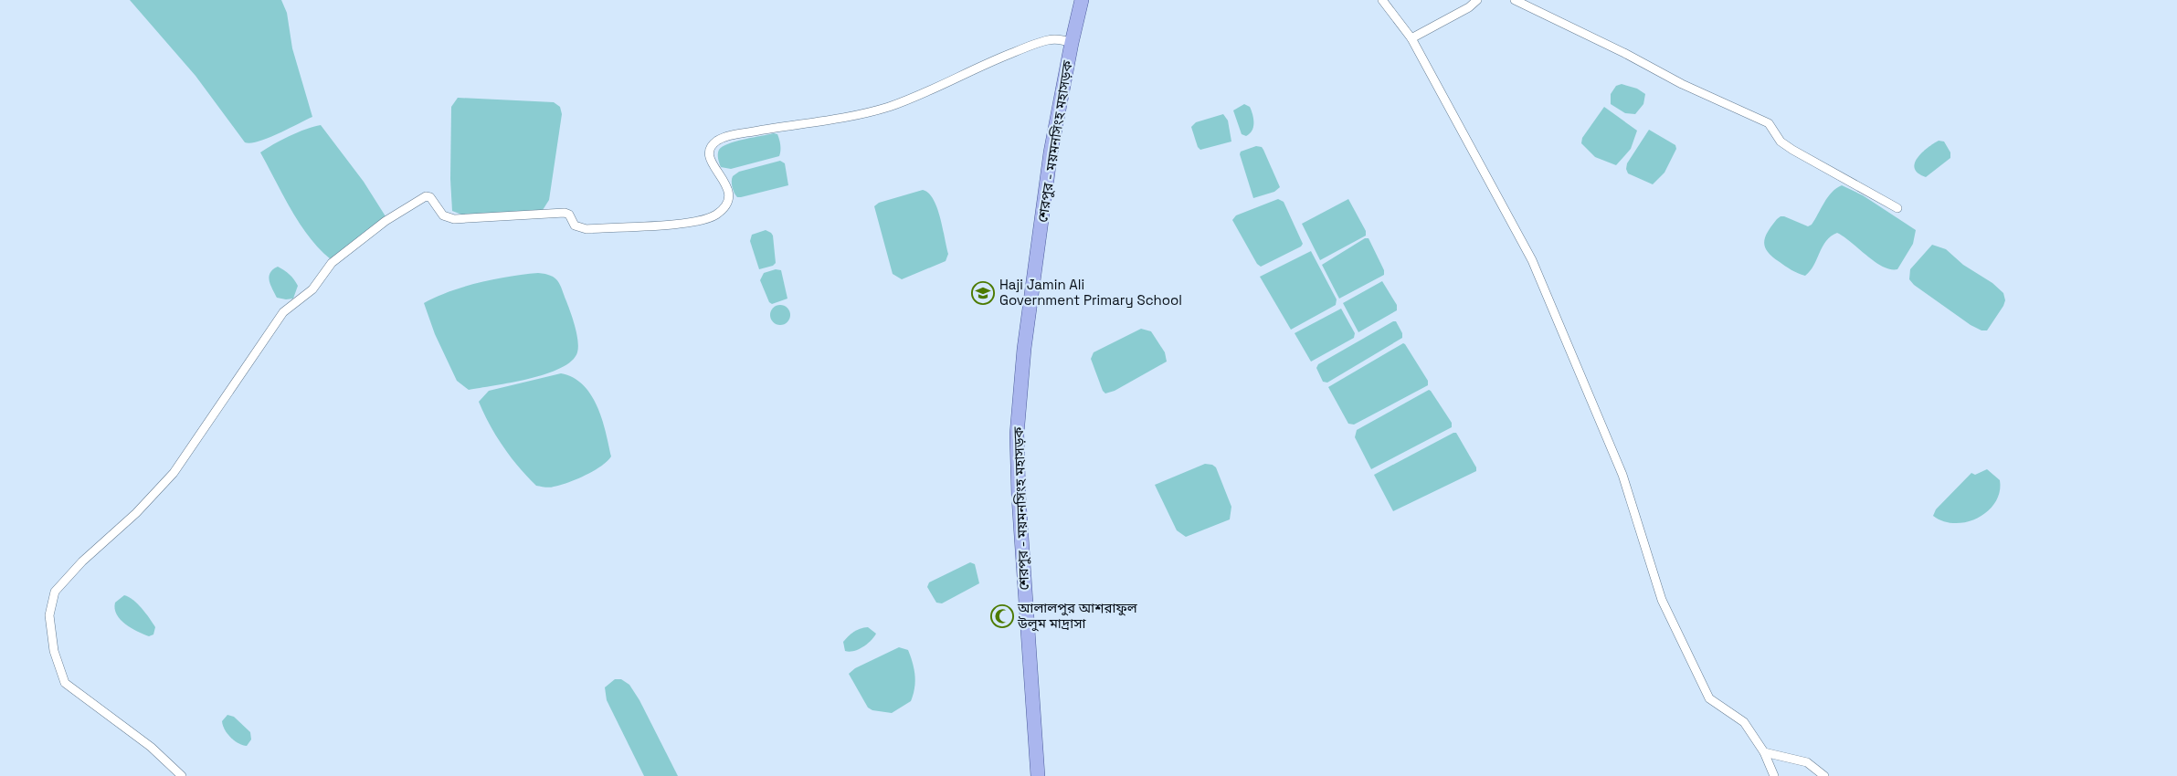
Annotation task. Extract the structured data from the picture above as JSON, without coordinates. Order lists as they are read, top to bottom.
{
  "streets": {
    "main road": ["শেরপুর - ময়মনসিংহ মহাসড়ক"]
  },
  "places": {
    "school or university": ["Haji Jamin Ali Government Primary School"],
    "mosque": ["আলালপুর আশরাফুল উলুম মাদ্রাসা"]
  }
}
